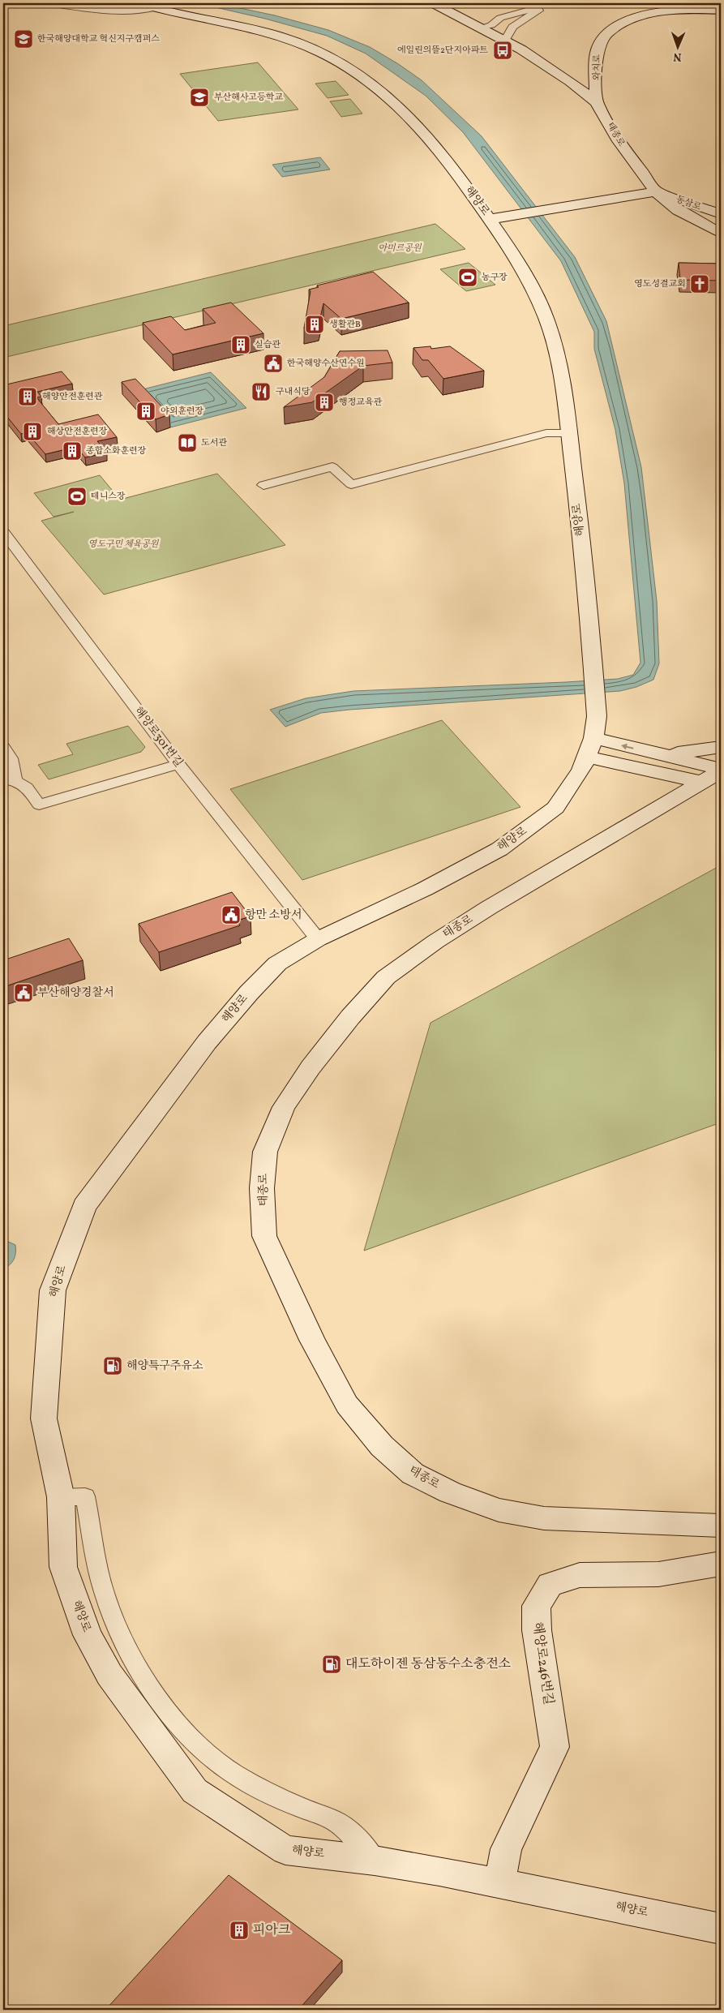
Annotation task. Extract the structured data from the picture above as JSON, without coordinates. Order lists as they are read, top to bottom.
{
  "streets": {
    "main road": [
      "와치로",
      "태종로",
      "해양로",
      "동삼로",
      "해양로246번길"
    ],
    "street": ["해양로301번길"]
  },
  "crossings": [
    ["와치로", "태종로"],
    ["태종로", "동삼로"],
    ["해양로", "해양로301번길"],
    ["해양로", "해양로246번길"]
  ],
  "parks": ["아미르공원", "영도구민 체육공원"],
  "places": {
    "school or university": ["한국해양대학교 혁신지구캠퍼스", "부산해사고등학교"],
    "bus stop": ["에일린의뜰2단지아파트"],
    "sports": ["농구장", "테니스장"],
    "church": ["영도성결교회"],
    "building": [
      "생활관B",
      "실습관",
      "해양안전훈련관",
      "행정교육관",
      "야외훈련장",
      "해상안전훈련장",
      "종합소화훈련장",
      "피아크"
    ],
    "public building": ["한국해양수산연수원", "항만 소방서", "부산해양경찰서"],
    "restaurant": ["구내식당"],
    "library": ["도서관"],
    "fuel station": ["해양특구주유소", "대도하이젠 동삼동수소충전소"]
  },
  "north": "bottom"
}
